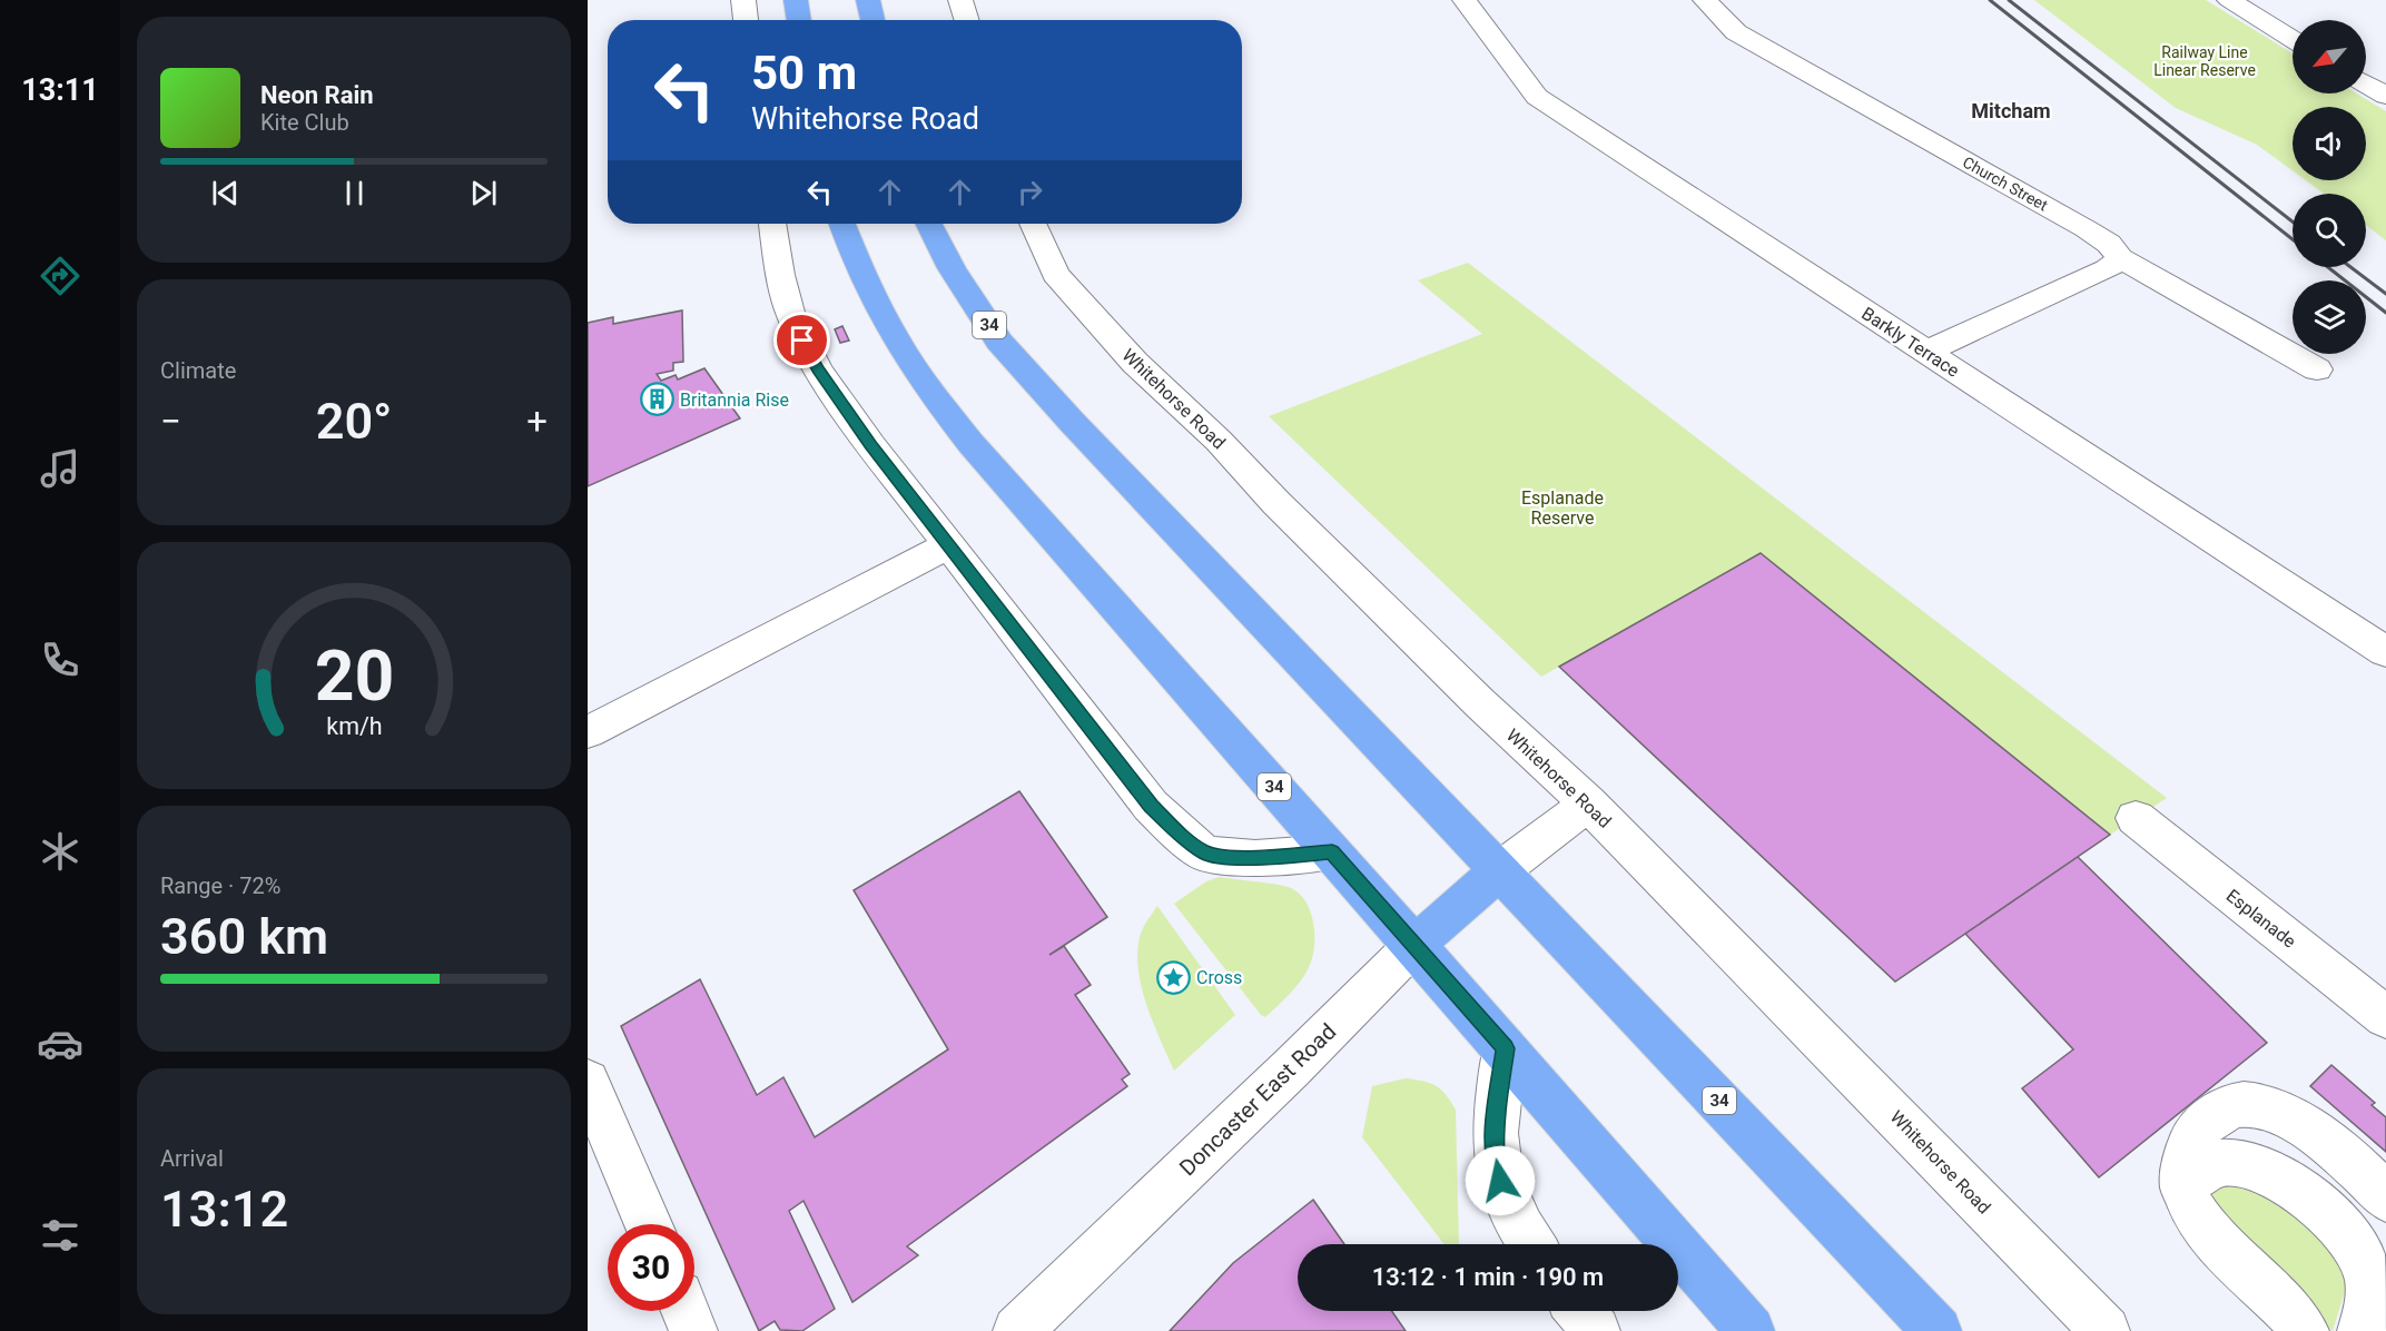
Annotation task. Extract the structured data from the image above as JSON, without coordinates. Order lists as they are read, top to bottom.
{
  "streets": {
    "highway": ["34", "Doncaster East Road"],
    "street": [
      "Church Street",
      "Barkly Terrace",
      "Whitehorse Road",
      "Esplanade"
    ]
  },
  "crossings": [
    ["34", "Doncaster East Road"]
  ],
  "districts": ["Mitcham"],
  "parks": ["Railway Line Linear Reserve", "Esplanade Reserve"],
  "places": {
    "building": ["Britannia Rise"],
    "place": ["Cross"]
  },
  "north": "bottom left",
  "page": {
    "tabs": "13:11",
    "turn": ["50 m", "Whitehorse Road"],
    "song": ["Neon Rain", "Kite Club"],
    "tile": [
      "Climate",
      ["Range · 72%", "360 km"],
      ["Arrival", "13:12"]
    ],
    "heat": ["−", "20°", "+"],
    "limit": "30",
    "trip": "13:12 · 1 min · 190 m",
    "gauge": ["20", "km/h"]
  }
}
